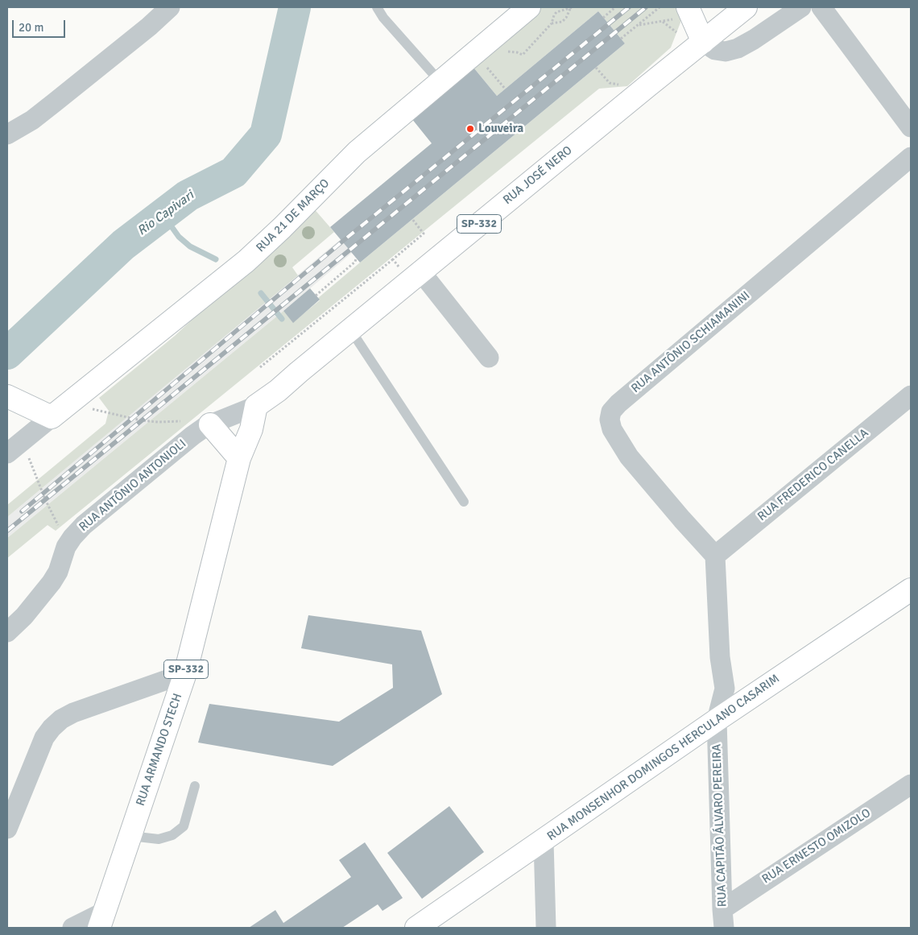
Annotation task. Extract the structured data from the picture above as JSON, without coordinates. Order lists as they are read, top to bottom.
{
  "streets": {
    "main road": [
      "RUA JOSÉ NERO",
      "RUA 21 DE MARÇO",
      "SP-332",
      "RUA ARMANDO STECH",
      "RUA MONSENHOR DOMINGOS HERCULANO CASARIM"
    ],
    "street": [
      "RUA ANTÔNIO SCHIAMANINI",
      "RUA FREDERICO CANELLA",
      "RUA ANTÔNIO ANTONIOLI",
      "RUA CAPITÃO ÁLVARO PEREIRA",
      "RUA ERNESTO OMIZOLO"
    ]
  },
  "crossings": [
    ["RUA JOSÉ NERO", "RUA ANTÔNIO ANTONIOLI"],
    ["RUA JOSÉ NERO", "RUA ARMANDO STECH"],
    ["RUA ANTÔNIO SCHIAMANINI", "RUA FREDERICO CANELLA"],
    ["RUA ANTÔNIO SCHIAMANINI", "RUA CAPITÃO ÁLVARO PEREIRA"],
    ["RUA FREDERICO CANELLA", "RUA CAPITÃO ÁLVARO PEREIRA"],
    ["RUA ANTÔNIO ANTONIOLI", "RUA ARMANDO STECH"],
    ["RUA MONSENHOR DOMINGOS HERCULANO CASARIM", "RUA CAPITÃO ÁLVARO PEREIRA"],
    ["RUA CAPITÃO ÁLVARO PEREIRA", "RUA ERNESTO OMIZOLO"]
  ],
  "water": ["Rio Capivari"],
  "places": ["Louveira"],
  "scale_bar": "20 m"
}
